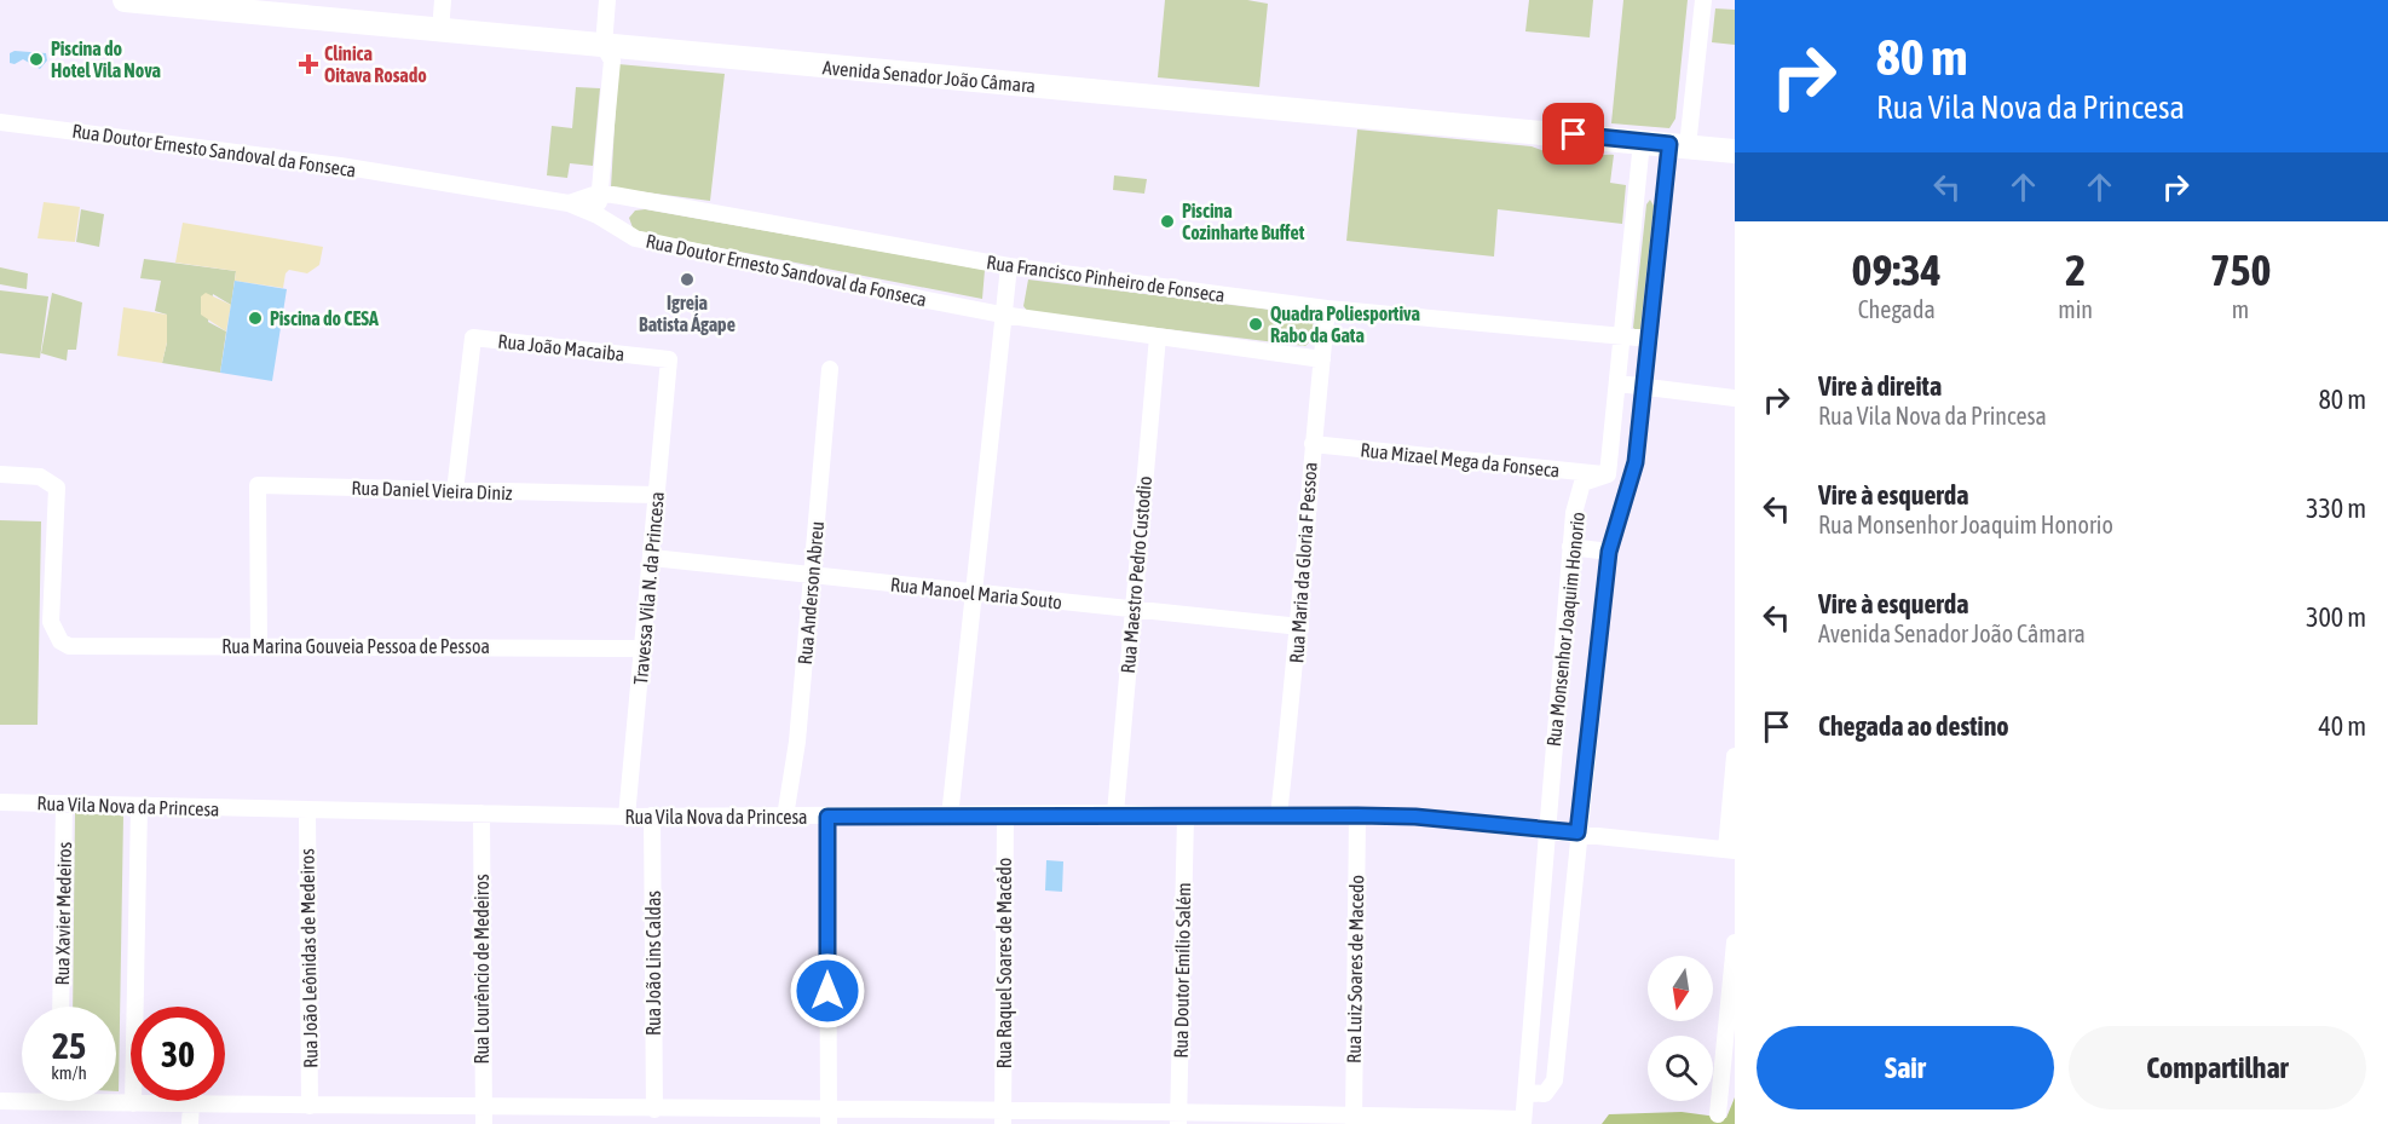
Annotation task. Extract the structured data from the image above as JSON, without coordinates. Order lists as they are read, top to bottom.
{
  "streets": {
    "main road": ["Avenida Senador João Câmara"],
    "street": [
      "Rua Doutor Ernesto Sandoval da Fonseca",
      "Rua Francisco Pinheiro de Fonseca",
      "Rua João Macaiba",
      "Rua Mizael Mega da Fonseca",
      "Rua Daniel Vieira Diniz",
      "Rua Maria da Gloria F Pessoa",
      "Rua Maestro Pedro Custodio",
      "Travessa Vila N. da Princesa",
      "Rua Anderson Abreu",
      "Rua Manoel Maria Souto",
      "Rua Monsenhor Joaquim Honorio",
      "Rua Marina Gouveia Pessoa de Pessoa",
      "Rua Vila Nova da Princesa",
      "Rua Xavier Medeiros",
      "Rua João Leônidas de Medeiros",
      "Rua João Lins Caldas",
      "Rua Raquel Soares de Macêdo",
      "Rua Lourêncio de Medeiros",
      "Rua Luiz Soares de Macedo",
      "Rua Doutor Emílio Salém"
    ]
  },
  "crossings": [
    ["Avenida Senador João Câmara", "Rua Monsenhor Joaquim Honorio"],
    ["Rua Doutor Ernesto Sandoval da Fonseca", "Rua Francisco Pinheiro de Fonseca"],
    ["Rua Doutor Ernesto Sandoval da Fonseca", "Rua Maria da Gloria F Pessoa"],
    ["Rua Doutor Ernesto Sandoval da Fonseca", "Rua Maestro Pedro Custodio"],
    ["Rua Francisco Pinheiro de Fonseca", "Rua Maria da Gloria F Pessoa"],
    ["Rua Francisco Pinheiro de Fonseca", "Rua Monsenhor Joaquim Honorio"],
    ["Rua João Macaiba", "Rua Daniel Vieira Diniz"],
    ["Rua João Macaiba", "Travessa Vila N. da Princesa"],
    ["Rua Mizael Mega da Fonseca", "Rua Maria da Gloria F Pessoa"],
    ["Rua Mizael Mega da Fonseca", "Rua Monsenhor Joaquim Honorio"],
    ["Rua Daniel Vieira Diniz", "Travessa Vila N. da Princesa"],
    ["Rua Daniel Vieira Diniz", "Rua Marina Gouveia Pessoa de Pessoa"],
    ["Rua Maria da Gloria F Pessoa", "Rua Manoel Maria Souto"],
    ["Rua Maria da Gloria F Pessoa", "Rua Vila Nova da Princesa"],
    ["Rua Maestro Pedro Custodio", "Rua Manoel Maria Souto"],
    ["Rua Maestro Pedro Custodio", "Rua Vila Nova da Princesa"],
    ["Travessa Vila N. da Princesa", "Rua Manoel Maria Souto"],
    ["Travessa Vila N. da Princesa", "Rua Marina Gouveia Pessoa de Pessoa"],
    ["Travessa Vila N. da Princesa", "Rua Vila Nova da Princesa"],
    ["Rua Anderson Abreu", "Rua Manoel Maria Souto"],
    ["Rua Anderson Abreu", "Rua Vila Nova da Princesa"],
    ["Rua Monsenhor Joaquim Honorio", "Rua Vila Nova da Princesa"],
    ["Rua Vila Nova da Princesa", "Rua Xavier Medeiros"],
    ["Rua Vila Nova da Princesa", "Rua João Leônidas de Medeiros"],
    ["Rua Vila Nova da Princesa", "Rua João Lins Caldas"],
    ["Rua Vila Nova da Princesa", "Rua Raquel Soares de Macêdo"],
    ["Rua Vila Nova da Princesa", "Rua Lourêncio de Medeiros"],
    ["Rua Vila Nova da Princesa", "Rua Luiz Soares de Macedo"],
    ["Rua Vila Nova da Princesa", "Rua Doutor Emílio Salém"]
  ],
  "places": {
    "other": [
      "Piscina do Hotel Vila Nova",
      "Piscina Cozinharte Buffet",
      "Igreja Batista Ágape",
      "Piscina do CESA",
      "Quadra Poliesportiva Rabo da Gata"
    ],
    "health": ["Clinica Oitava Rosado"]
  },
  "north": "bottom",
  "page": {
    "turn": ["80 m", "Rua Vila Nova da Princesa"],
    "eta": [
      "09:34",
      "Chegada",
      "2",
      "min",
      "750",
      "m"
    ],
    "list": [
      {
        "name": "Vire à direita",
        "note": "Rua Vila Nova da Princesa",
        "value": "80 m"
      },
      {
        "name": "Vire à esquerda",
        "note": "Rua Monsenhor Joaquim Honorio",
        "value": "330 m"
      },
      {
        "name": "Vire à esquerda",
        "note": "Avenida Senador João Câmara",
        "value": "300 m"
      },
      {
        "name": "Chegada ao destino",
        "value": "40 m"
      }
    ],
    "speed": "25 km/h",
    "limit": "30",
    "buttons": ["Sair", "Compartilhar"]
  }
}
